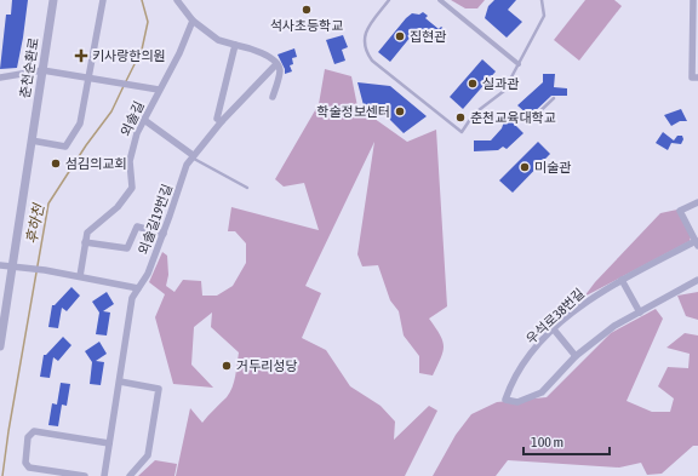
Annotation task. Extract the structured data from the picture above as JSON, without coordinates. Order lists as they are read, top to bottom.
{
  "streets": {
    "street": [
      "춘천순환로",
      "외솔길",
      "외솔길19번길",
      "우석로38번길"
    ]
  },
  "water": ["후하천"],
  "places": {
    "other": [
      "석사초등학교",
      "집현관",
      "실과관",
      "학술정보센터",
      "춘천교육대학교",
      "섬김의교회",
      "미술관",
      "거두리성당"
    ],
    "health": ["키사랑한의원"]
  },
  "scale_bar": "100 m"
}
